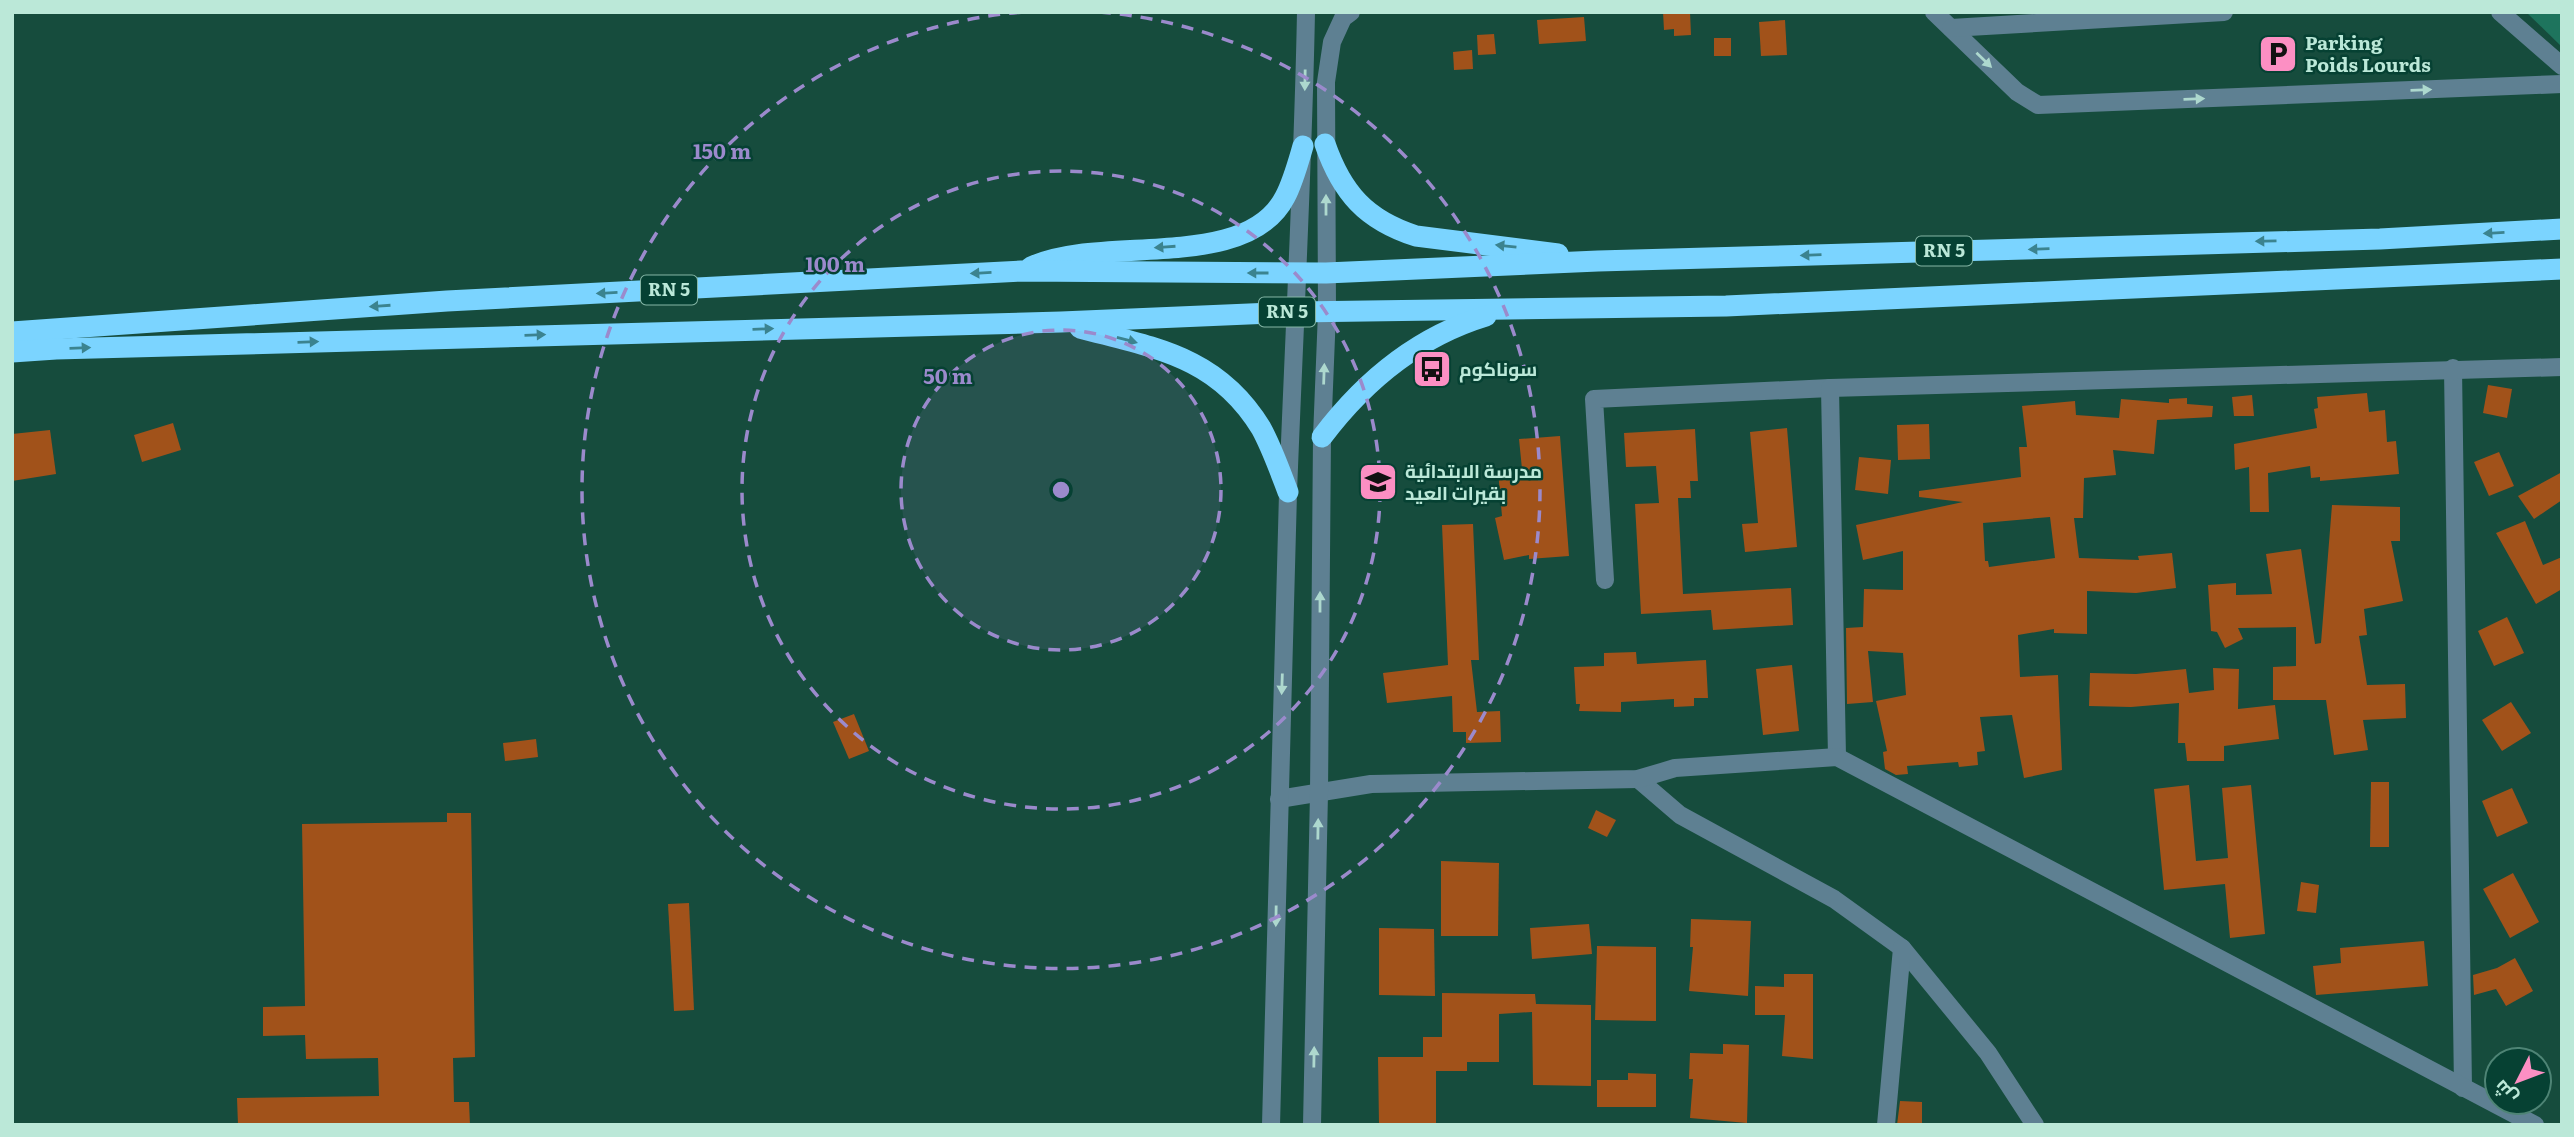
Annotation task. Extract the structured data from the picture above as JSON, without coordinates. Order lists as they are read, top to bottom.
{
  "streets": {
    "highway": ["RN 5"]
  },
  "places": {
    "parking": ["Parking Poids Lourds"],
    "bus stop": ["سوناكوم"],
    "school or university": ["مدرسة الابتدائية بقيرات العيد"]
  },
  "north": "bottom left",
  "rings": ["150 m", "100 m", "50 m"]
}
